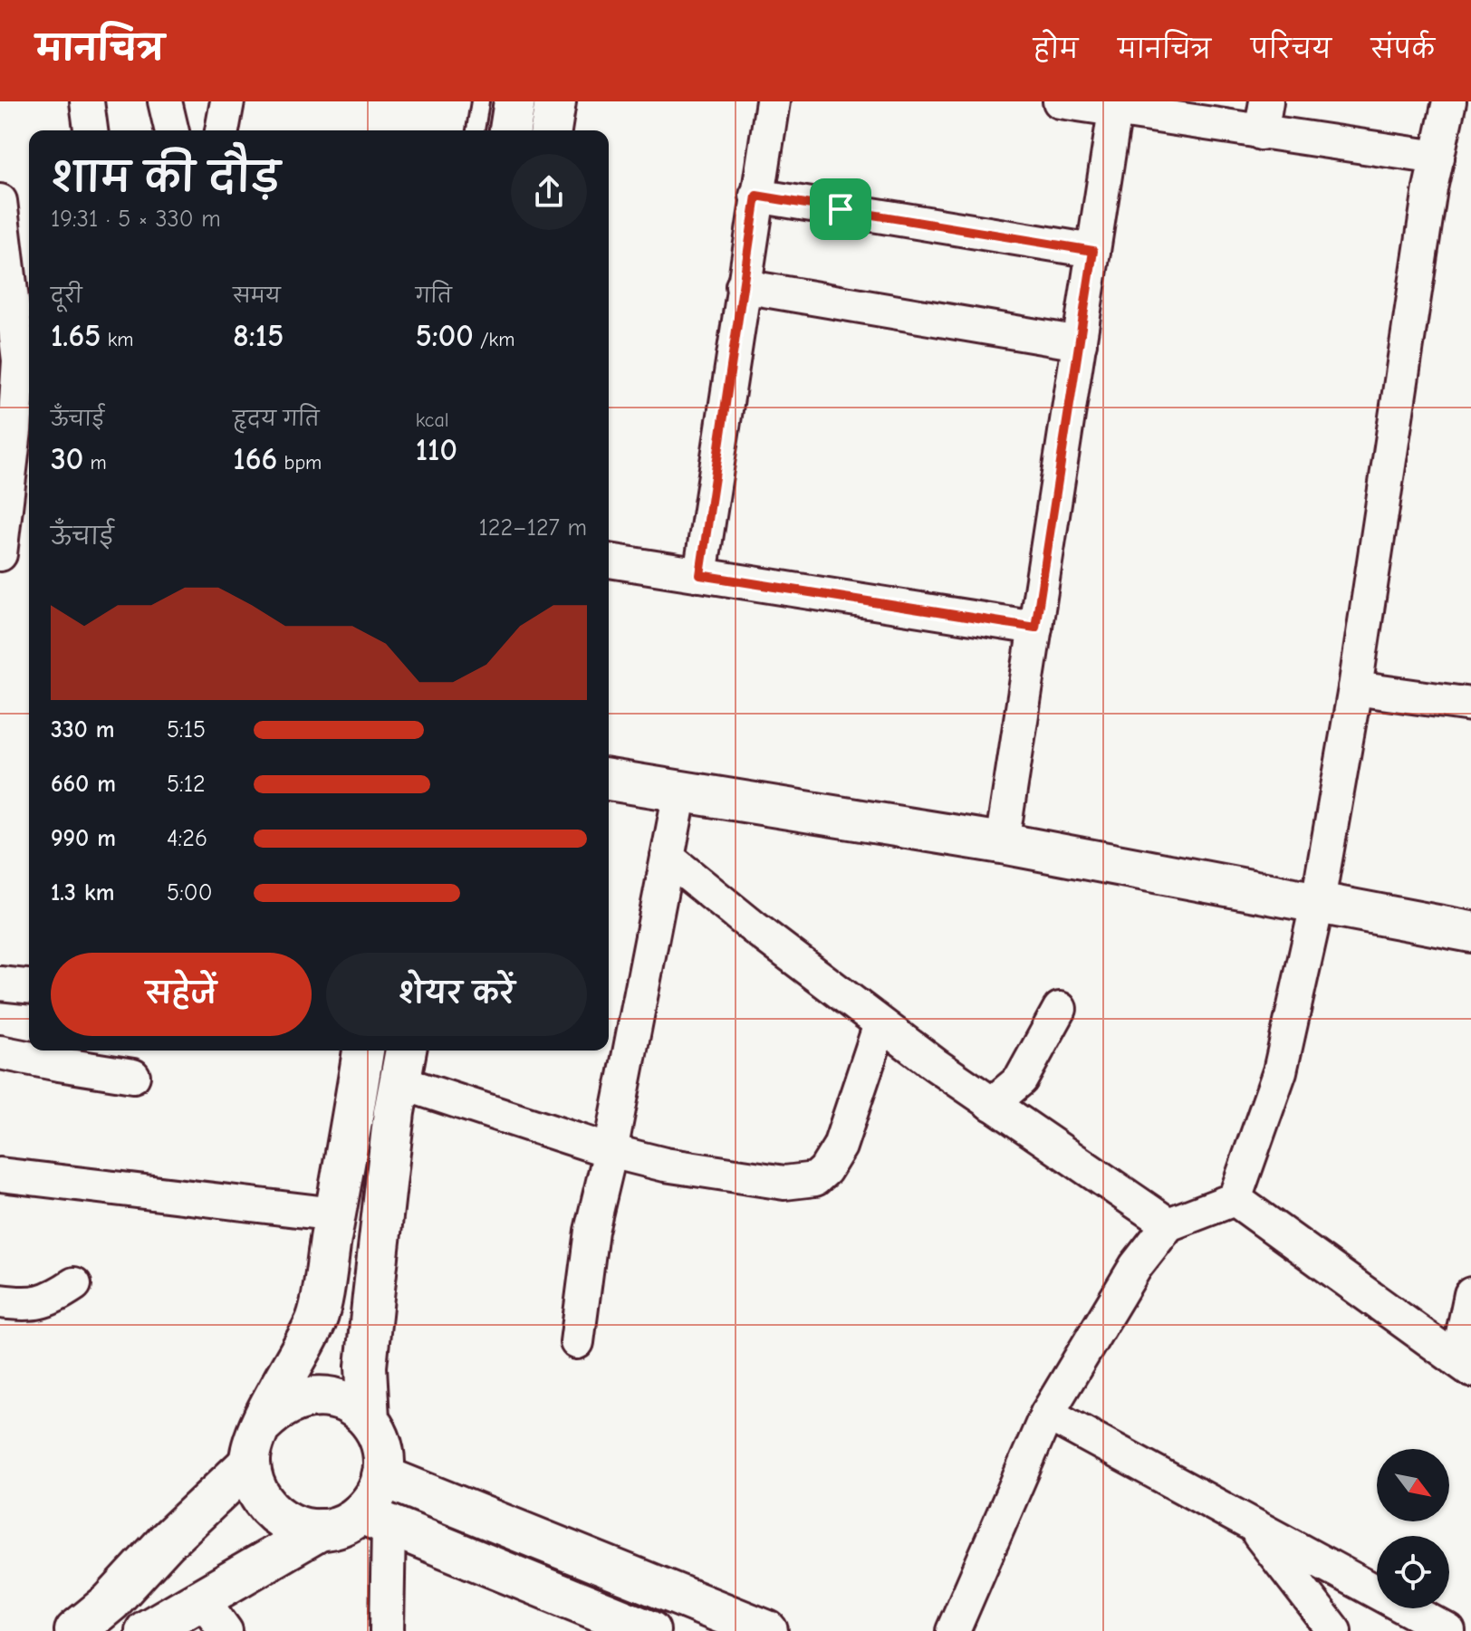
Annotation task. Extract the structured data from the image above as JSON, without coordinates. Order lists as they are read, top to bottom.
{
  "north": "bottom right",
  "page": {
    "header": "मानचित्र",
    "nav": [
      "होम",
      "मानचित्र",
      "परिचय",
      "संपर्क"
    ],
    "heading": ["शाम की दौड़", "19:31 · 5 × 330 m"],
    "stats": [
      ["दूरी", "1.65 km"],
      ["समय", "8:15"],
      ["गति", "5:00 /km"],
      ["ऊँचाई", "30 m"],
      ["हृदय गति", "166 bpm"],
      ["kcal", "110"]
    ],
    "chart": ["ऊँचाई", "122–127 m"],
    "list": [
      {
        "name": "330 m",
        "note": "5:15"
      },
      {
        "name": "660 m",
        "note": "5:12"
      },
      {
        "name": "990 m",
        "note": "4:26"
      },
      {
        "name": "1.3 km",
        "note": "5:00"
      }
    ],
    "buttons": ["सहेजें", "शेयर करें"]
  }
}
